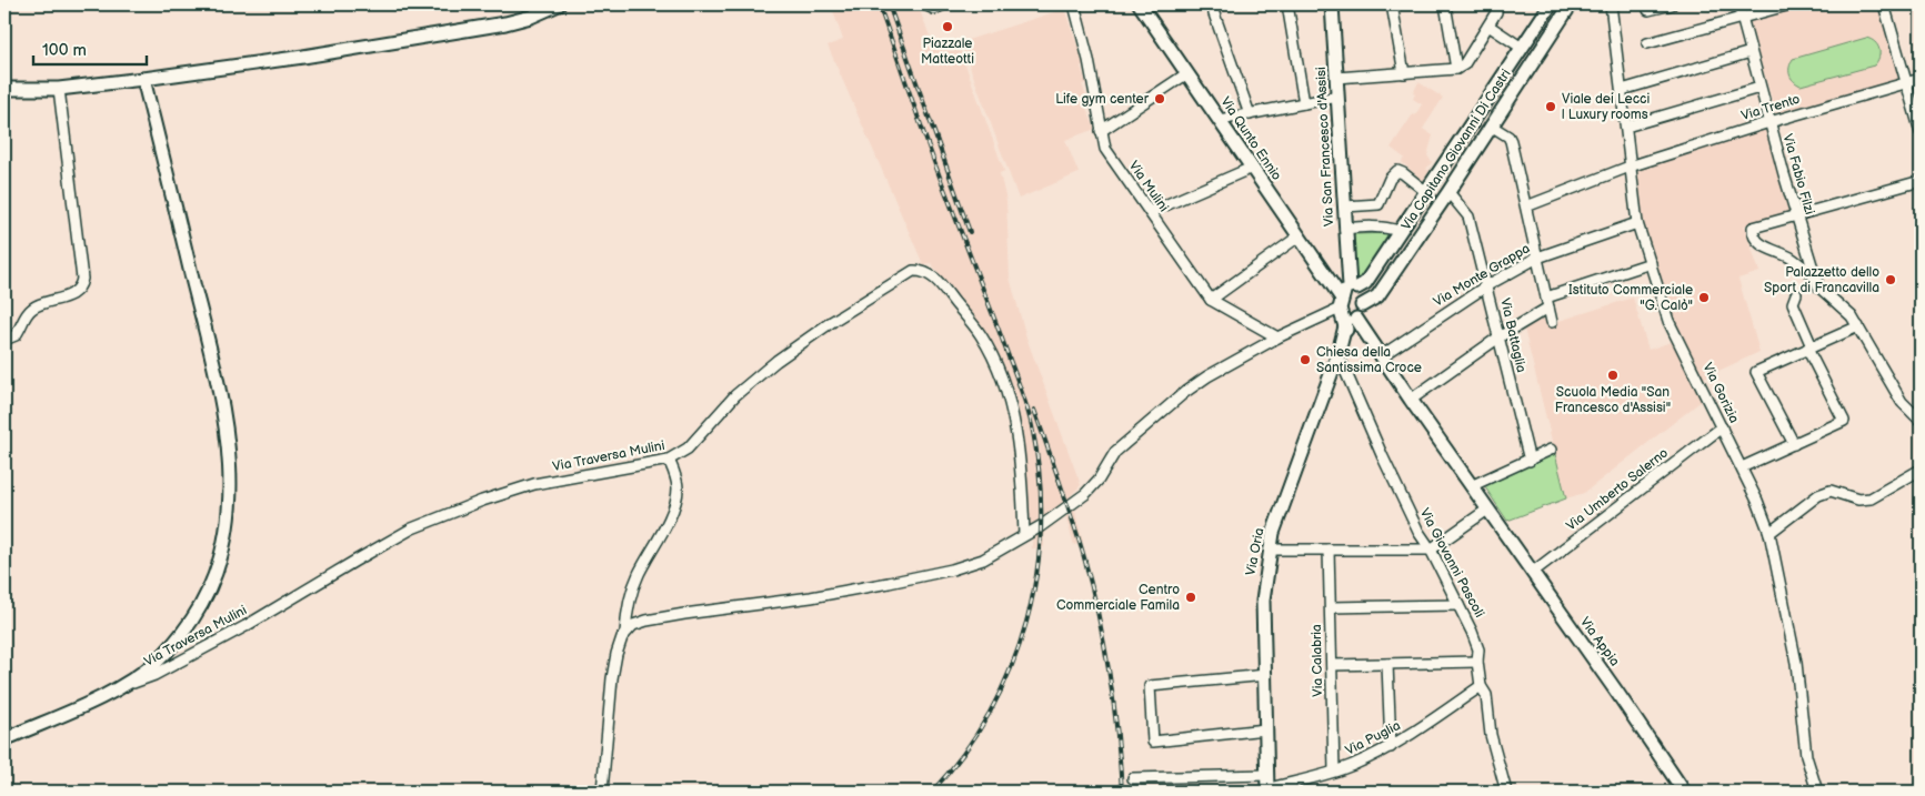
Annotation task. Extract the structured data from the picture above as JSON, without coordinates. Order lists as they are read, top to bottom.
{
  "streets": {
    "street": [
      "Via Trento",
      "Via Qunto Ennio",
      "Via San Francesco d'Assisi",
      "Via Capitano Giovanni Di Castri",
      "Via Fabio Filzi",
      "Via Mulini",
      "Via Monte Grappa",
      "Via Battaglia",
      "Via Gorizia",
      "Via Traversa Mulini",
      "Via Umberto Salerno",
      "Via Oria",
      "Via Giovanni Pascoli",
      "Via Appia",
      "Via Calabria",
      "Via Puglia"
    ]
  },
  "crossings": [
    ["Via Trento", "Via Fabio Filzi"],
    ["Via Trento", "Via Gorizia"],
    ["Via Qunto Ennio", "Via Capitano Giovanni Di Castri"],
    ["Via Qunto Ennio", "Via Monte Grappa"],
    ["Via Qunto Ennio", "Via Oria"],
    ["Via Qunto Ennio", "Via Appia"],
    ["Via San Francesco d'Assisi", "Via Capitano Giovanni Di Castri"],
    ["Via San Francesco d'Assisi", "Via Oria"],
    ["Via Capitano Giovanni Di Castri", "Via Battaglia"],
    ["Via Capitano Giovanni Di Castri", "Via Oria"],
    ["Via Monte Grappa", "Via Battaglia"],
    ["Via Monte Grappa", "Via Gorizia"],
    ["Via Gorizia", "Via Umberto Salerno"],
    ["Via Umberto Salerno", "Via Appia"],
    ["Via Oria", "Via Giovanni Pascoli"],
    ["Via Oria", "Via Puglia"],
    ["Via Giovanni Pascoli", "Via Puglia"],
    ["Via Calabria", "Via Puglia"]
  ],
  "places": [
    "Piazzale Matteotti",
    "Life gym center",
    "Viale dei Lecci | Luxury rooms",
    "Palazzetto dello Sport di Francavilla",
    "Istituto Commerciale \"G. Calò\"",
    "Chiesa della Santissima Croce",
    "Scuola Media \"San Francesco d'Assisi\"",
    "Centro Commerciale Famila"
  ],
  "scale_bar": "100 m"
}
